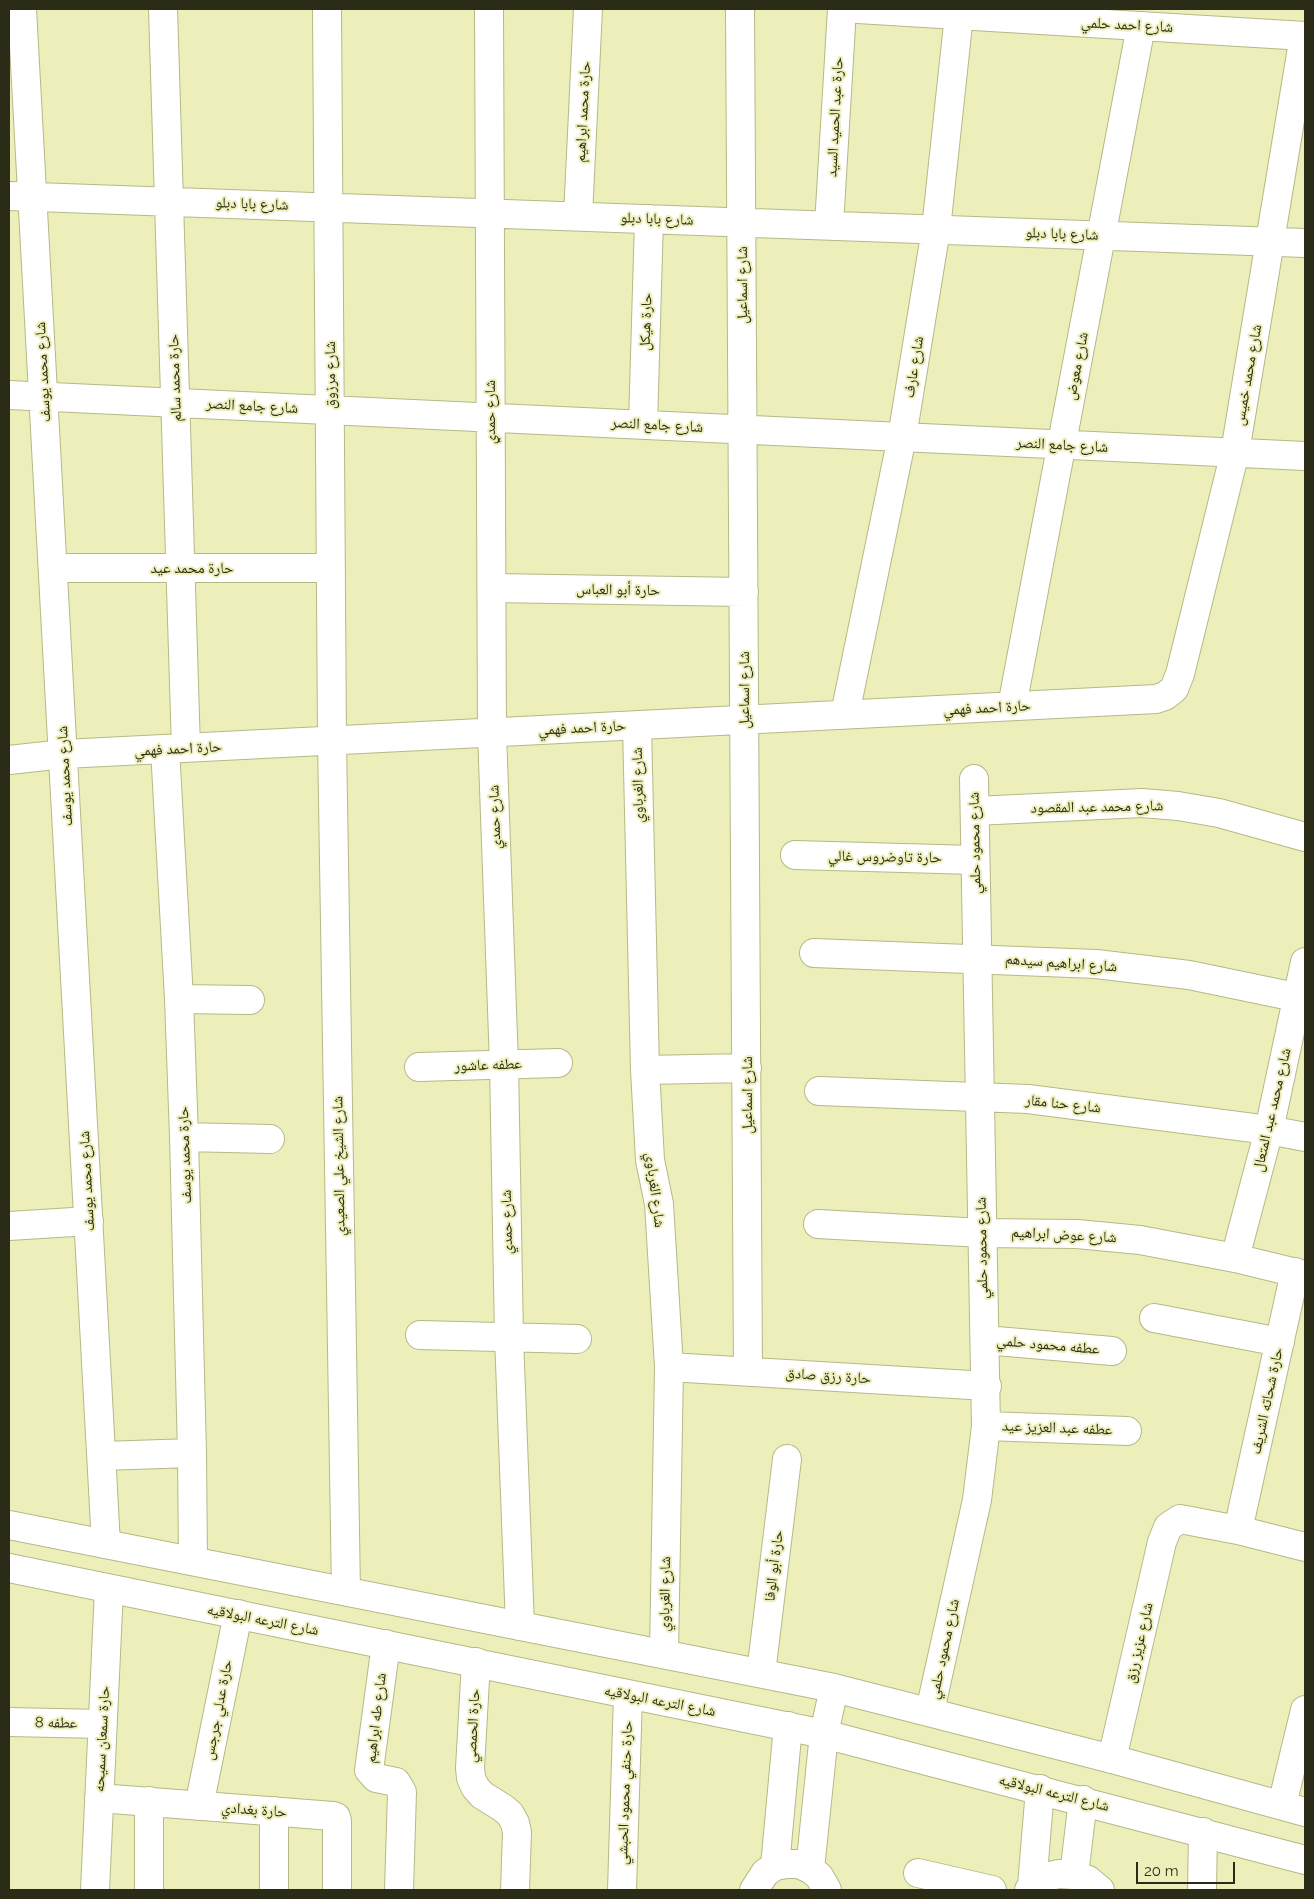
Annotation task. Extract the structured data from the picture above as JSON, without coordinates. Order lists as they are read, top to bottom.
{
  "streets": {
    "street": [
      "شارع احمد حلمي",
      "حارة محمد ابراهيم",
      "حارة عبد الحميد السيد",
      "شارع بابا دبلو",
      "شارع اسماعيل",
      "حارة هيكل",
      "شارع معوض",
      "شارع عارف",
      "شارع محمد يوسف",
      "شارع مرزوق",
      "شارع محمد خميس",
      "حارة محمد سالم",
      "شارع جامع النصر",
      "شارع حمدي",
      "حارة محمد عيد",
      "حارة أبو العباس",
      "حارة احمد فهمي",
      "شارع الغرباوي",
      "شارع محمد عبد المقصود",
      "شارع محمود حلمي",
      "حارة تاوضروس غالي",
      "شارع ابراهيم سيدهم",
      "عطفه عاشور",
      "شارع حنا مقار",
      "شارع محمد عبد المتعال",
      "حارة محمد يوسف",
      "شارع الشيخ علي الصعيدي",
      "شارع عوض ابراهيم",
      "عطفه محمود حلمي",
      "حارة رزق صادق",
      "حارة شحاته الشريف",
      "عطفه عبد العزيز عيد",
      "حارة أبو الوفا",
      "شارع الترعه البولاقيه",
      "شارع عزيز رزق",
      "حارة عدلي جرجس",
      "شارع طه ابراهيم",
      "عطفه 8",
      "حارة الحمصي",
      "حارة سمعان سميحه",
      "حارة حنفي محمود الحبشي",
      "حارة بغدادي"
    ]
  },
  "crossings": [
    ["شارع احمد حلمي", "شارع معوض"],
    ["شارع احمد حلمي", "شارع عارف"],
    ["شارع احمد حلمي", "شارع محمد خميس"],
    ["حارة محمد ابراهيم", "شارع بابا دبلو"],
    ["حارة عبد الحميد السيد", "شارع بابا دبلو"],
    ["شارع بابا دبلو", "شارع اسماعيل"],
    ["شارع بابا دبلو", "حارة هيكل"],
    ["شارع بابا دبلو", "شارع معوض"],
    ["شارع بابا دبلو", "شارع عارف"],
    ["شارع بابا دبلو", "شارع محمد يوسف"],
    ["شارع بابا دبلو", "شارع مرزوق"],
    ["شارع بابا دبلو", "شارع محمد خميس"],
    ["شارع بابا دبلو", "حارة محمد سالم"],
    ["شارع بابا دبلو", "شارع حمدي"],
    ["شارع اسماعيل", "شارع جامع النصر"],
    ["شارع اسماعيل", "حارة أبو العباس"],
    ["شارع اسماعيل", "حارة احمد فهمي"],
    ["شارع اسماعيل", "حارة رزق صادق"],
    ["حارة هيكل", "شارع جامع النصر"],
    ["شارع معوض", "شارع جامع النصر"],
    ["شارع معوض", "حارة احمد فهمي"],
    ["شارع عارف", "شارع جامع النصر"],
    ["شارع عارف", "حارة احمد فهمي"],
    ["شارع محمد يوسف", "شارع جامع النصر"],
    ["شارع محمد يوسف", "حارة محمد عيد"],
    ["شارع محمد يوسف", "حارة احمد فهمي"],
    ["شارع مرزوق", "شارع جامع النصر"],
    ["شارع مرزوق", "حارة محمد عيد"],
    ["شارع مرزوق", "حارة احمد فهمي"],
    ["شارع مرزوق", "شارع الشيخ علي الصعيدي"],
    ["شارع محمد خميس", "شارع جامع النصر"],
    ["شارع محمد خميس", "حارة احمد فهمي"],
    ["حارة محمد سالم", "شارع جامع النصر"],
    ["حارة محمد سالم", "حارة محمد عيد"],
    ["حارة محمد سالم", "حارة احمد فهمي"],
    ["حارة محمد سالم", "حارة محمد يوسف"],
    ["شارع جامع النصر", "شارع حمدي"],
    ["شارع حمدي", "حارة أبو العباس"],
    ["شارع حمدي", "حارة احمد فهمي"],
    ["شارع حمدي", "عطفه عاشور"],
    ["حارة احمد فهمي", "شارع الغرباوي"],
    ["حارة احمد فهمي", "حارة محمد يوسف"],
    ["حارة احمد فهمي", "شارع الشيخ علي الصعيدي"],
    ["شارع الغرباوي", "حارة رزق صادق"],
    ["شارع محمد عبد المقصود", "شارع محمود حلمي"],
    ["شارع محمود حلمي", "حارة تاوضروس غالي"],
    ["شارع محمود حلمي", "شارع ابراهيم سيدهم"],
    ["شارع محمود حلمي", "شارع حنا مقار"],
    ["شارع محمود حلمي", "شارع عوض ابراهيم"],
    ["شارع محمود حلمي", "عطفه محمود حلمي"],
    ["شارع محمود حلمي", "حارة رزق صادق"],
    ["شارع محمود حلمي", "عطفه عبد العزيز عيد"],
    ["شارع ابراهيم سيدهم", "شارع محمد عبد المتعال"],
    ["شارع حنا مقار", "شارع محمد عبد المتعال"],
    ["شارع محمد عبد المتعال", "شارع عوض ابراهيم"],
    ["شارع عوض ابراهيم", "حارة شحاته الشريف"],
    ["حارة شحاته الشريف", "شارع عزيز رزق"],
    ["شارع الترعه البولاقيه", "حارة عدلي جرجس"],
    ["شارع الترعه البولاقيه", "شارع طه ابراهيم"],
    ["شارع الترعه البولاقيه", "حارة الحمصي"],
    ["شارع الترعه البولاقيه", "حارة سمعان سميحه"],
    ["شارع الترعه البولاقيه", "حارة حنفي محمود الحبشي"],
    ["حارة عدلي جرجس", "حارة بغدادي"],
    ["عطفه 8", "حارة سمعان سميحه"],
    ["حارة سمعان سميحه", "حارة بغدادي"]
  ],
  "scale_bar": "20 m"
}
